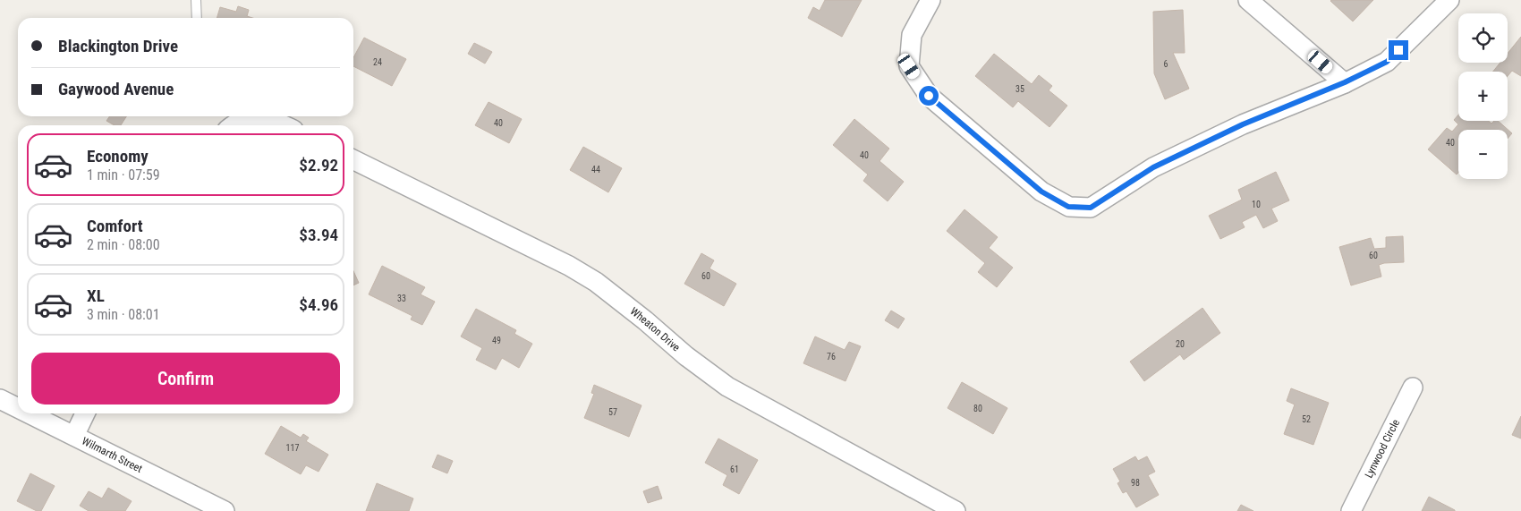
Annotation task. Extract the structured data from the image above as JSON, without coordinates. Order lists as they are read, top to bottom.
{
  "streets": {
    "street": ["Wheaton Drive", "Lynwood Circle", "Wilmarth Street"]
  },
  "house_numbers": [
    "24",
    "6",
    "35",
    "40",
    "40",
    "40",
    "44",
    "10",
    "60",
    "60",
    "33",
    "49",
    "20",
    "76",
    "80",
    "57",
    "52",
    "117",
    "61",
    "98"
  ],
  "page": {
    "map_buttons": ["+", "−"],
    "banner": ["Blackington Drive", "Gaywood Avenue"],
    "list": [
      {
        "name": "Economy",
        "note": "1 min · 07:59",
        "value": "$2.92"
      },
      {
        "name": "Comfort",
        "note": "2 min · 08:00",
        "value": "$3.94"
      },
      {
        "name": "XL",
        "note": "3 min · 08:01",
        "value": "$4.96"
      }
    ],
    "buttons": "Confirm"
  }
}
